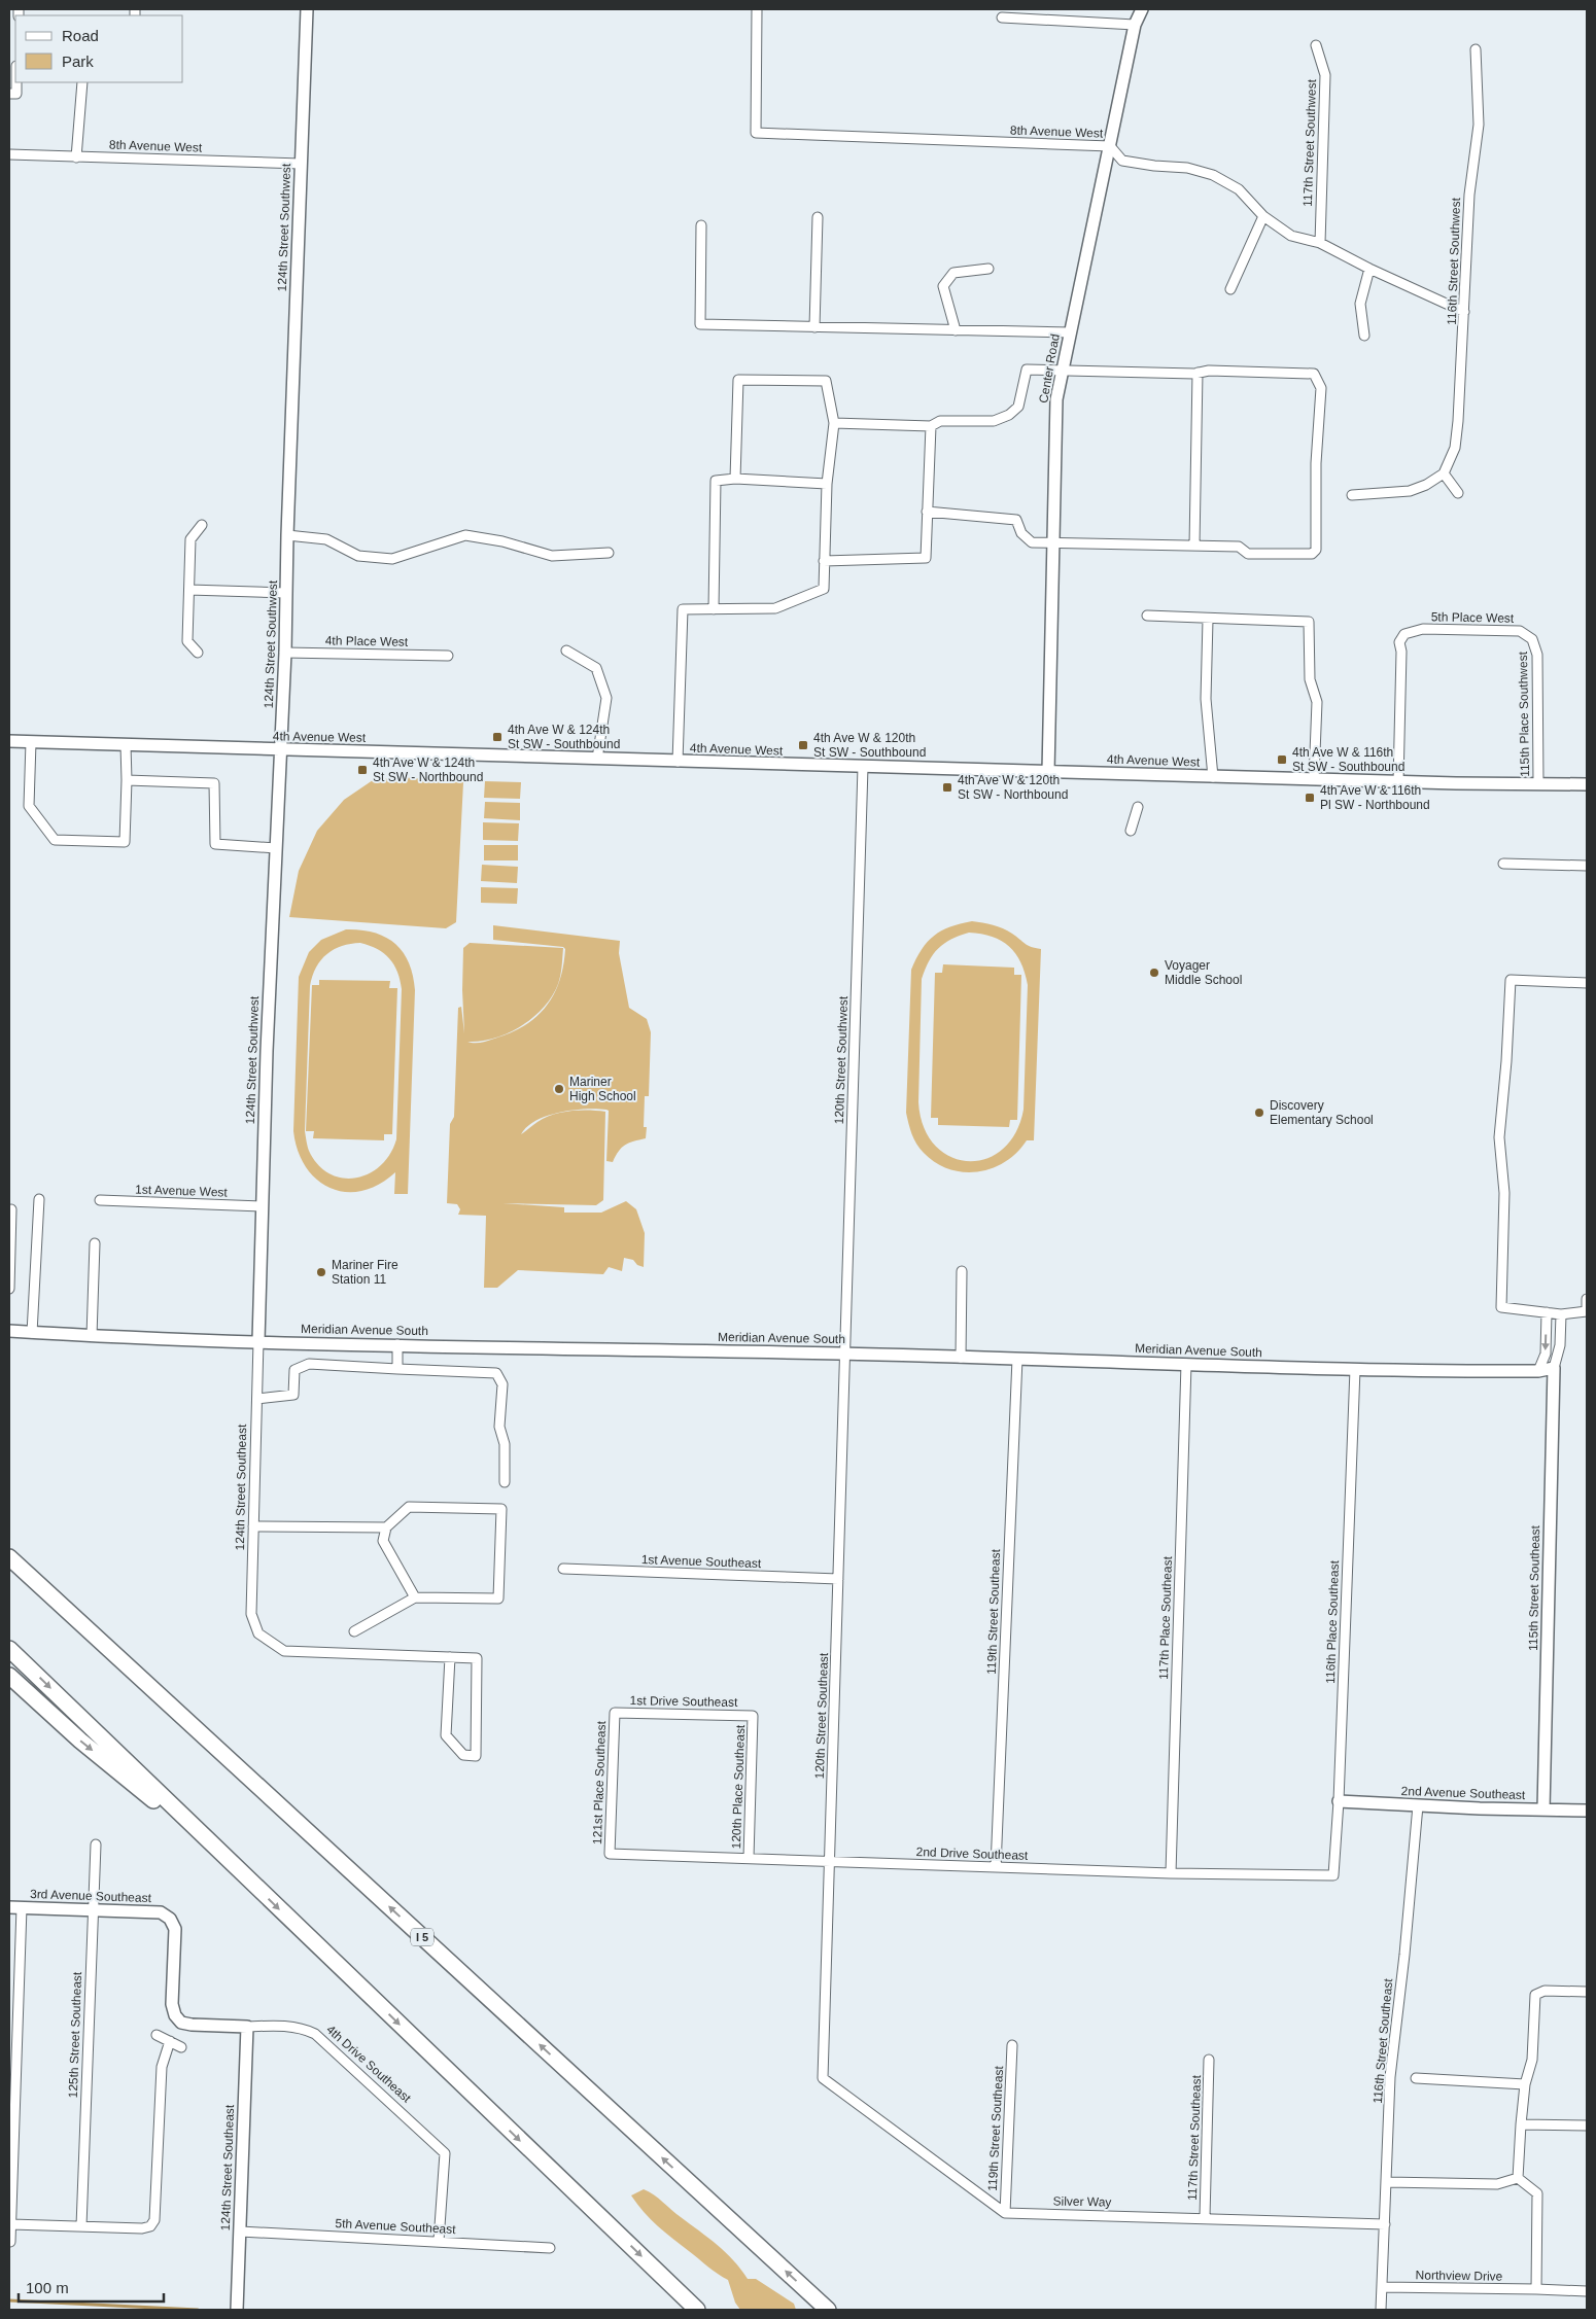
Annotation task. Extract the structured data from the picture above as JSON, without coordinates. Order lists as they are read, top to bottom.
{
  "streets": {
    "highway": ["I 5"],
    "street": [
      "8th Avenue West",
      "117th Street Southwest",
      "124th Street Southwest",
      "116th Street Southwest",
      "Center Road",
      "5th Place West",
      "4th Place West",
      "115th Place Southwest",
      "4th Avenue West",
      "120th Street Southwest",
      "1st Avenue West",
      "Meridian Avenue South",
      "124th Street Southeast",
      "1st Avenue Southeast",
      "115th Street Southeast",
      "119th Street Southeast",
      "117th Place Southeast",
      "116th Place Southeast",
      "1st Drive Southeast",
      "120th Street Southeast",
      "121st Place Southeast",
      "120th Place Southeast",
      "2nd Avenue Southeast",
      "2nd Drive Southeast",
      "3rd Avenue Southeast",
      "125th Street Southeast",
      "116th Street Southeast",
      "4th Drive Southeast",
      "117th Street Southeast",
      "Silver Way",
      "5th Avenue Southeast",
      "Northview Drive"
    ]
  },
  "crossings": [
    ["8th Avenue West", "117th Street Southwest"],
    ["8th Avenue West", "124th Street Southwest"],
    ["8th Avenue West", "116th Street Southwest"],
    ["8th Avenue West", "Center Road"],
    ["124th Street Southwest", "4th Place West"],
    ["124th Street Southwest", "4th Avenue West"],
    ["124th Street Southwest", "1st Avenue West"],
    ["124th Street Southwest", "Meridian Avenue South"],
    ["124th Street Southwest", "124th Street Southeast"],
    ["Center Road", "4th Avenue West"],
    ["5th Place West", "115th Place Southwest"],
    ["5th Place West", "4th Avenue West"],
    ["115th Place Southwest", "4th Avenue West"],
    ["4th Avenue West", "120th Street Southwest"],
    ["120th Street Southwest", "Meridian Avenue South"],
    ["120th Street Southwest", "120th Street Southeast"],
    ["Meridian Avenue South", "124th Street Southeast"],
    ["Meridian Avenue South", "115th Street Southeast"],
    ["Meridian Avenue South", "119th Street Southeast"],
    ["Meridian Avenue South", "117th Place Southeast"],
    ["Meridian Avenue South", "116th Place Southeast"],
    ["Meridian Avenue South", "120th Street Southeast"],
    ["124th Street Southeast", "4th Drive Southeast"],
    ["124th Street Southeast", "5th Avenue Southeast"],
    ["1st Avenue Southeast", "120th Street Southeast"],
    ["115th Street Southeast", "2nd Avenue Southeast"],
    ["119th Street Southeast", "120th Street Southeast"],
    ["119th Street Southeast", "2nd Drive Southeast"],
    ["119th Street Southeast", "Silver Way"],
    ["117th Place Southeast", "2nd Drive Southeast"],
    ["116th Place Southeast", "2nd Avenue Southeast"],
    ["116th Place Southeast", "2nd Drive Southeast"],
    ["1st Drive Southeast", "121st Place Southeast"],
    ["1st Drive Southeast", "120th Place Southeast"],
    ["120th Street Southeast", "2nd Drive Southeast"],
    ["120th Street Southeast", "Silver Way"],
    ["121st Place Southeast", "2nd Drive Southeast"],
    ["120th Place Southeast", "2nd Drive Southeast"],
    ["2nd Avenue Southeast", "116th Street Southeast"],
    ["3rd Avenue Southeast", "125th Street Southeast"],
    ["3rd Avenue Southeast", "4th Drive Southeast"],
    ["116th Street Southeast", "Silver Way"],
    ["116th Street Southeast", "Northview Drive"],
    ["4th Drive Southeast", "5th Avenue Southeast"],
    ["117th Street Southeast", "Silver Way"]
  ],
  "places": {
    "transit": [
      "4th Ave W & 124th St SW - Southbound",
      "4th Ave W & 120th St SW - Southbound",
      "4th Ave W & 116th St SW - Southbound",
      "4th Ave W & 124th St SW - Northbound",
      "4th Ave W & 120th St SW - Northbound",
      "4th Ave W & 116th Pl SW - Northbound"
    ],
    "other": [
      "Voyager Middle School",
      "Mariner High School",
      "Discovery Elementary School",
      "Mariner Fire Station 11"
    ]
  },
  "legend": ["Road", "Park"],
  "scale_bar": "100 m"
}
